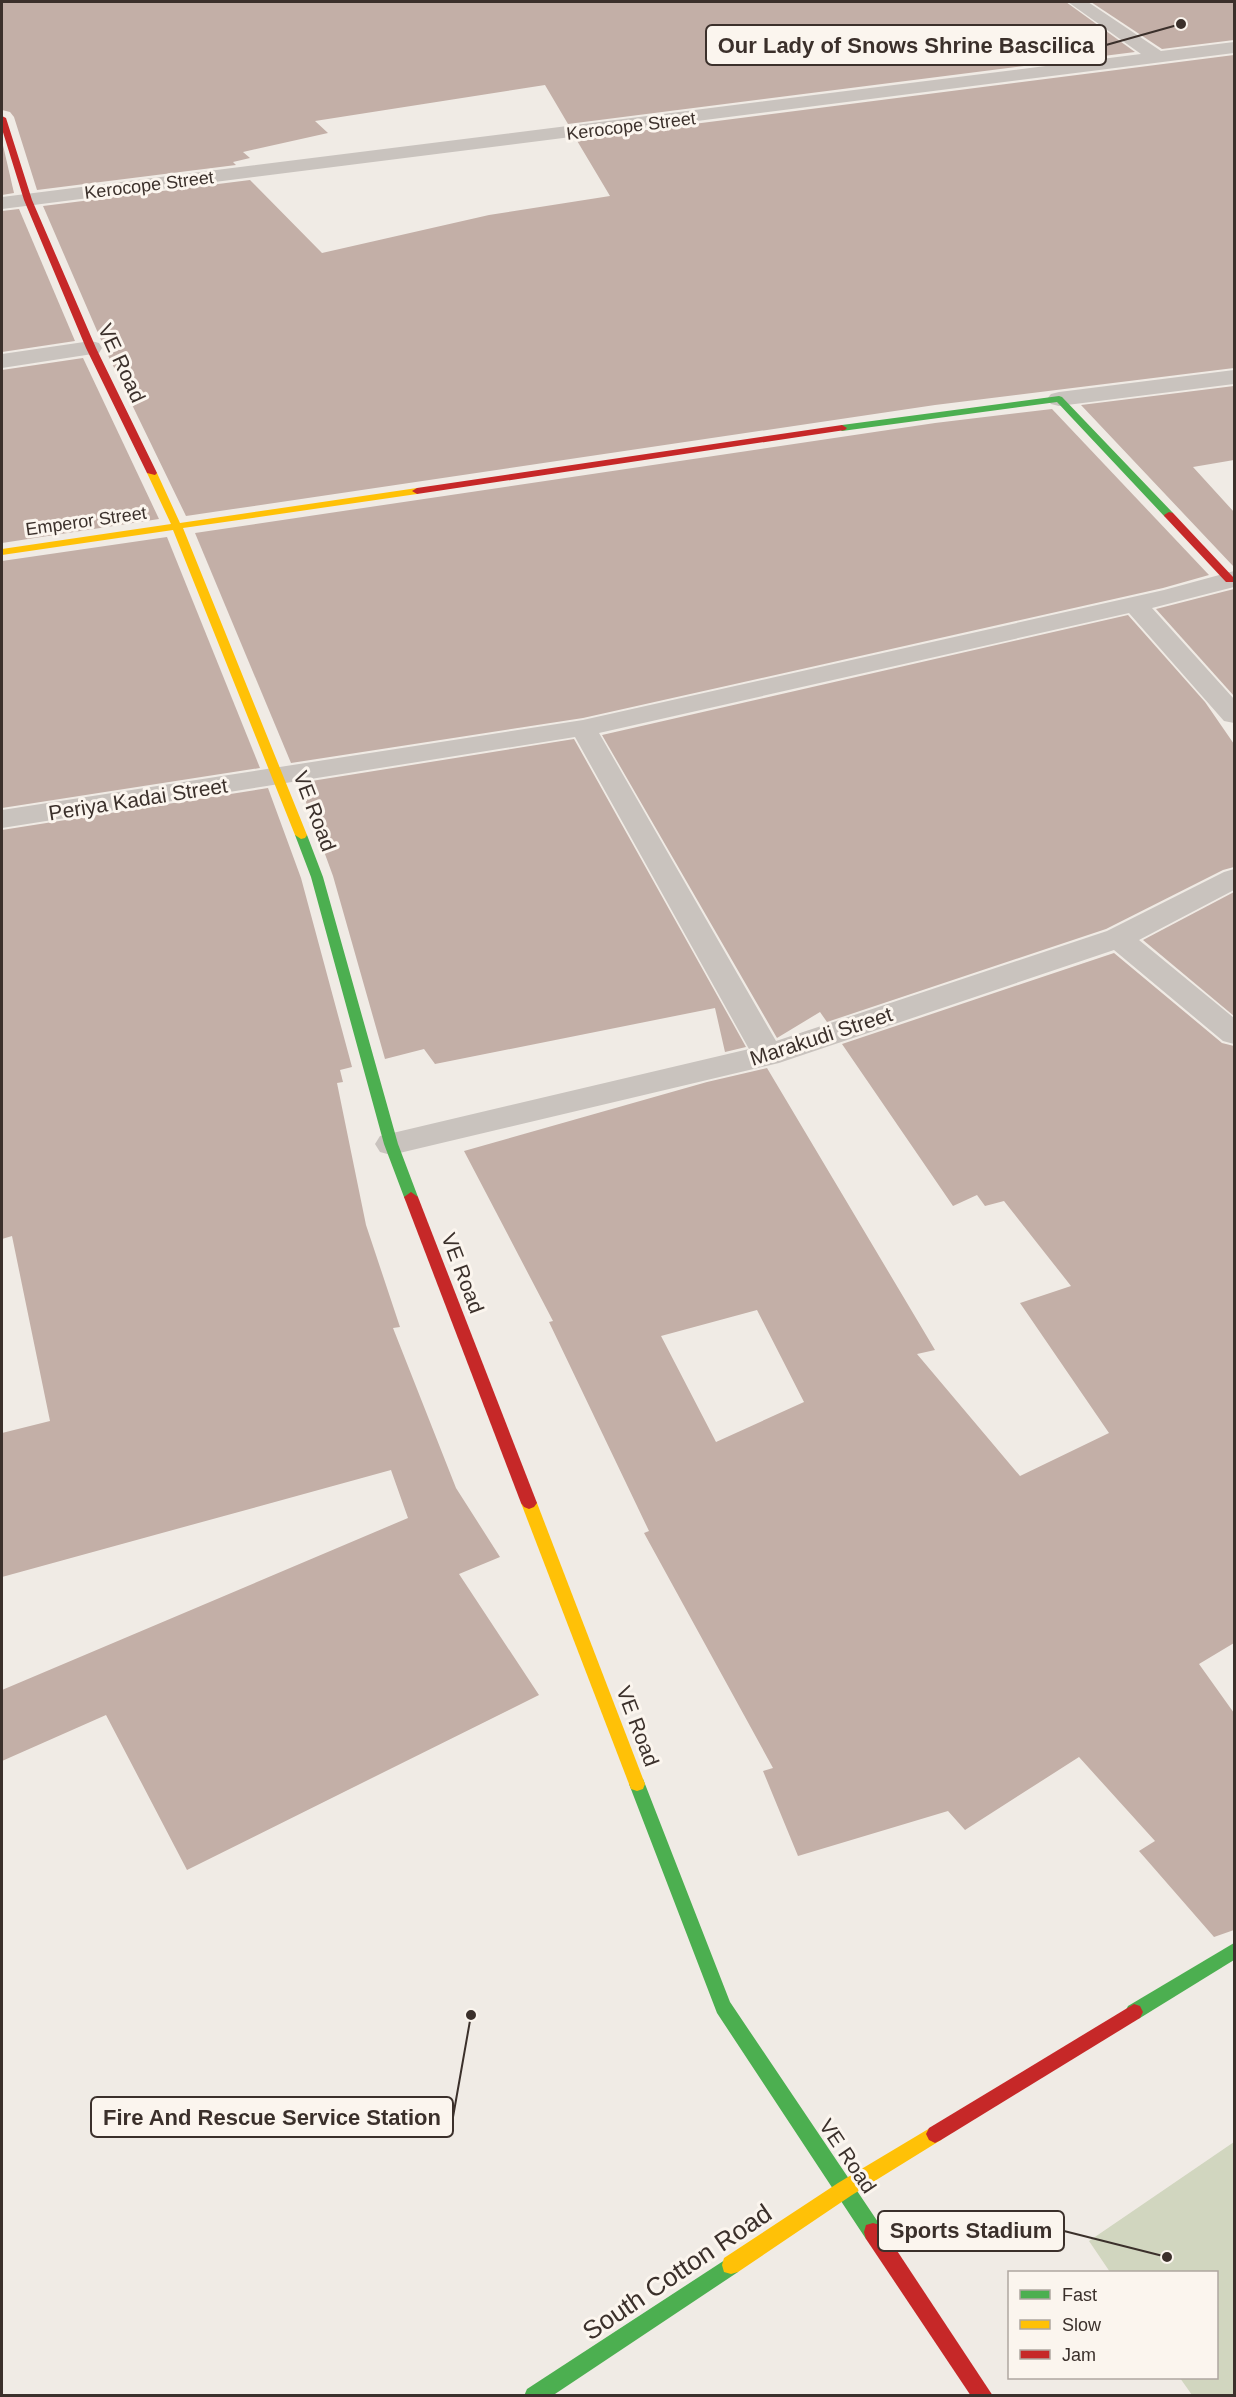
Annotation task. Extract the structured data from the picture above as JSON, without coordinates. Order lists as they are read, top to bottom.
{
  "streets": {
    "street": [
      "Kerocope Street",
      "VE Road",
      "Emperor Street",
      "Periya Kadai Street",
      "Marakudi Street",
      "South Cotton Road"
    ]
  },
  "crossings": [
    ["Kerocope Street", "VE Road"],
    ["VE Road", "Emperor Street"],
    ["VE Road", "Periya Kadai Street"],
    ["VE Road", "Marakudi Street"],
    ["VE Road", "South Cotton Road"]
  ],
  "places": ["Our Lady of Snows Shrine Bascilica", "Fire And Rescue Service Station", "Sports Stadium"],
  "legend": ["Fast", "Slow", "Jam"]
}
